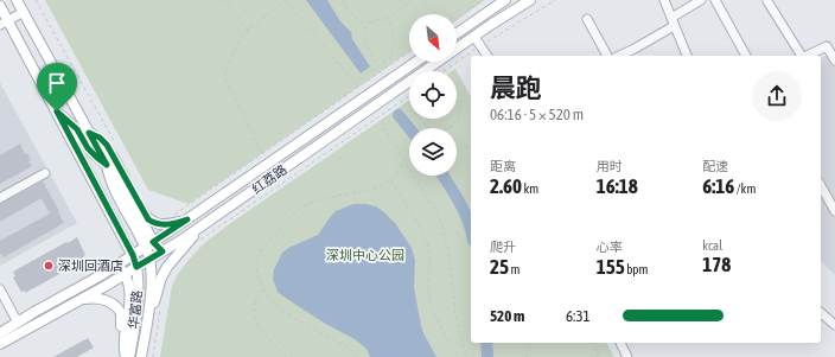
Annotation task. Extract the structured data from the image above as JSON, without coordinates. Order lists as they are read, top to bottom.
{
  "streets": {
    "main road": ["红荔路", "华富路"]
  },
  "crossings": [
    ["红荔路", "华富路"]
  ],
  "parks": ["深圳中心公园"],
  "places": ["深圳回酒店"],
  "north": "bottom right",
  "page": {
    "heading": ["晨跑", "06:16 · 5 × 520 m"],
    "stats": [
      ["距离", "2.60 km"],
      ["用时", "16:18"],
      ["配速", "6:16 /km"],
      ["爬升", "25 m"],
      ["心率", "155 bpm"],
      ["kcal", "178"]
    ],
    "list": [
      {
        "name": "520 m",
        "note": "6:31"
      }
    ]
  }
}
